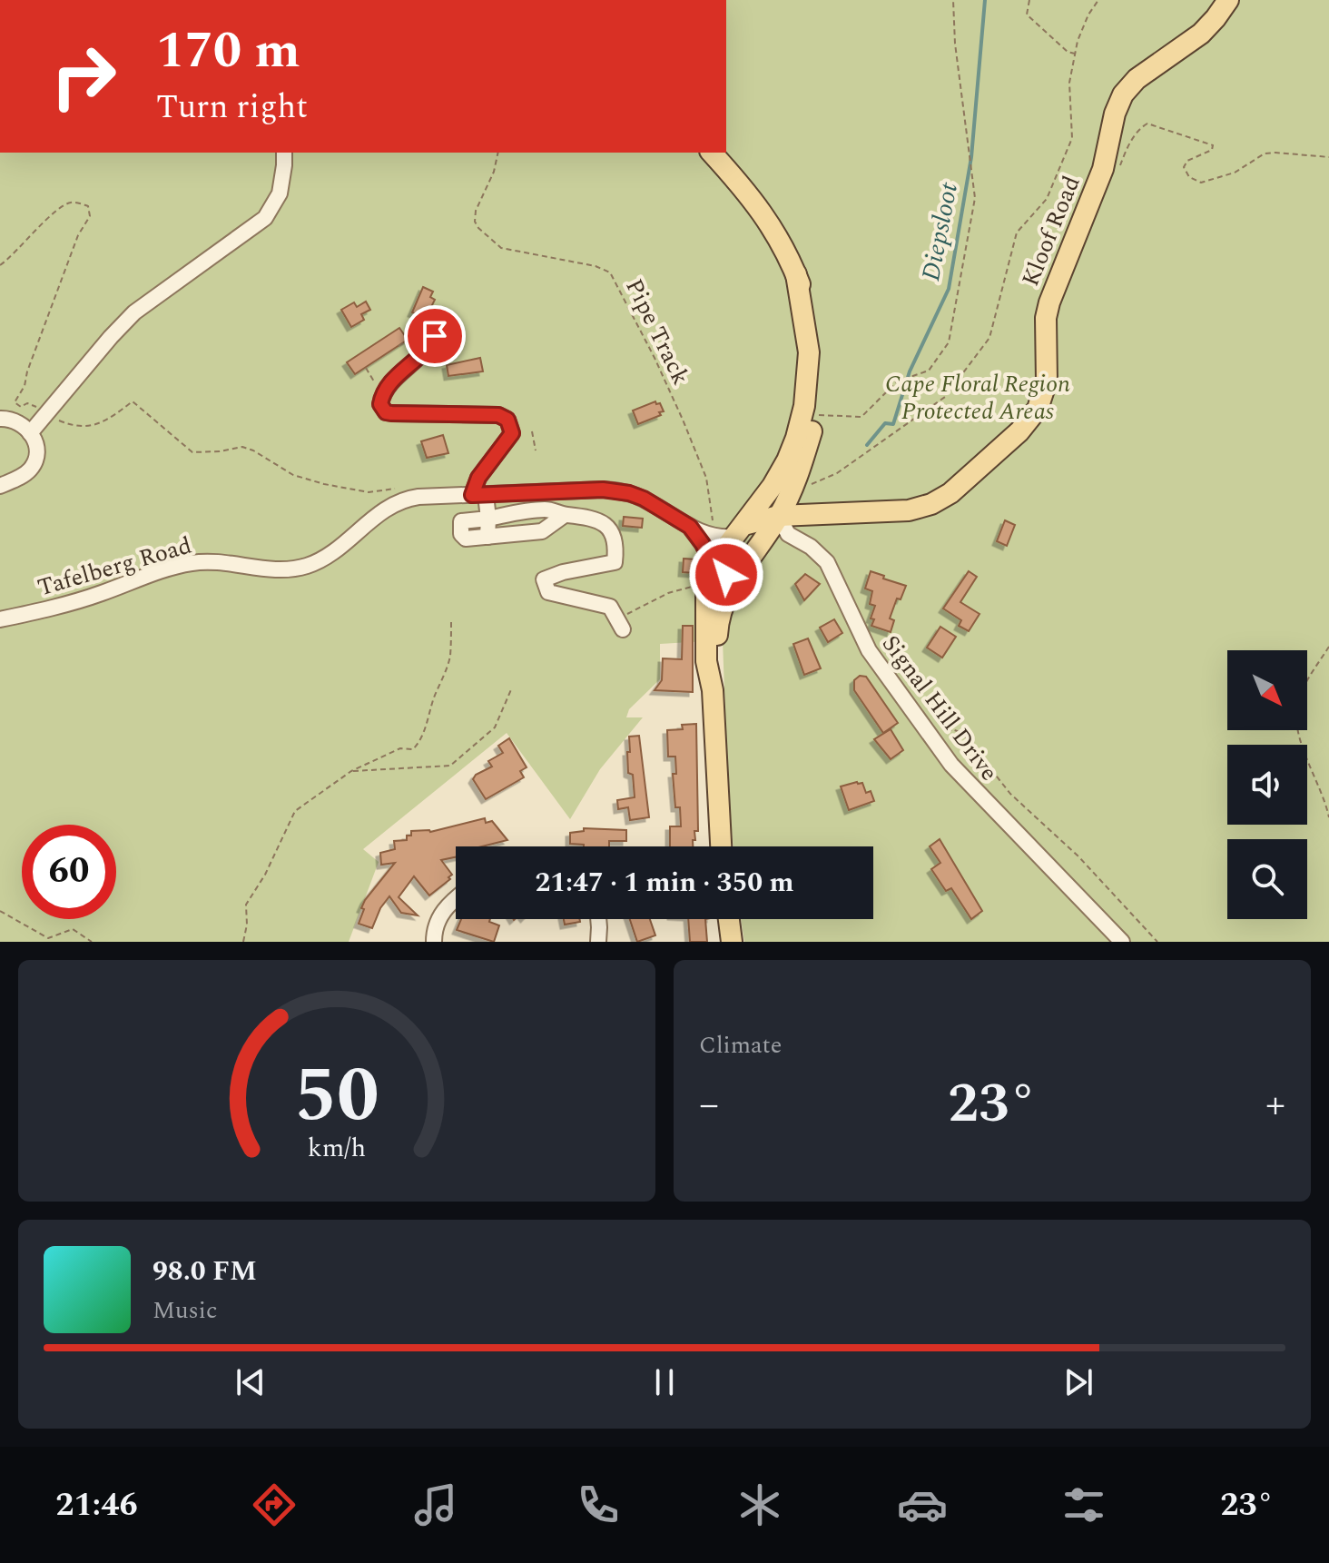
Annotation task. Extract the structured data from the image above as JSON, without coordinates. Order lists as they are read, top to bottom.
{
  "streets": {
    "main road": ["Kloof Road"],
    "street": ["Tafelberg Road", "Signal Hill Drive"],
    "path": ["Pipe Track"]
  },
  "crossings": [
    ["Kloof Road", "Pipe Track"],
    ["Kloof Road", "Tafelberg Road"],
    ["Kloof Road", "Signal Hill Drive"],
    ["Pipe Track", "Tafelberg Road"]
  ],
  "water": ["Diepsloot"],
  "parks": ["Cape Floral Region Protected Areas"],
  "north": "bottom right",
  "page": {
    "turn": ["170 m", "Turn right"],
    "limit": "60",
    "trip": "21:47 · 1 min · 350 m",
    "tile": "Climate",
    "heat": ["−", "23°", "+"],
    "song": ["98.0 FM", "Music"],
    "tabs": ["21:46", "23°"],
    "gauge": ["50", "km/h"]
  }
}
